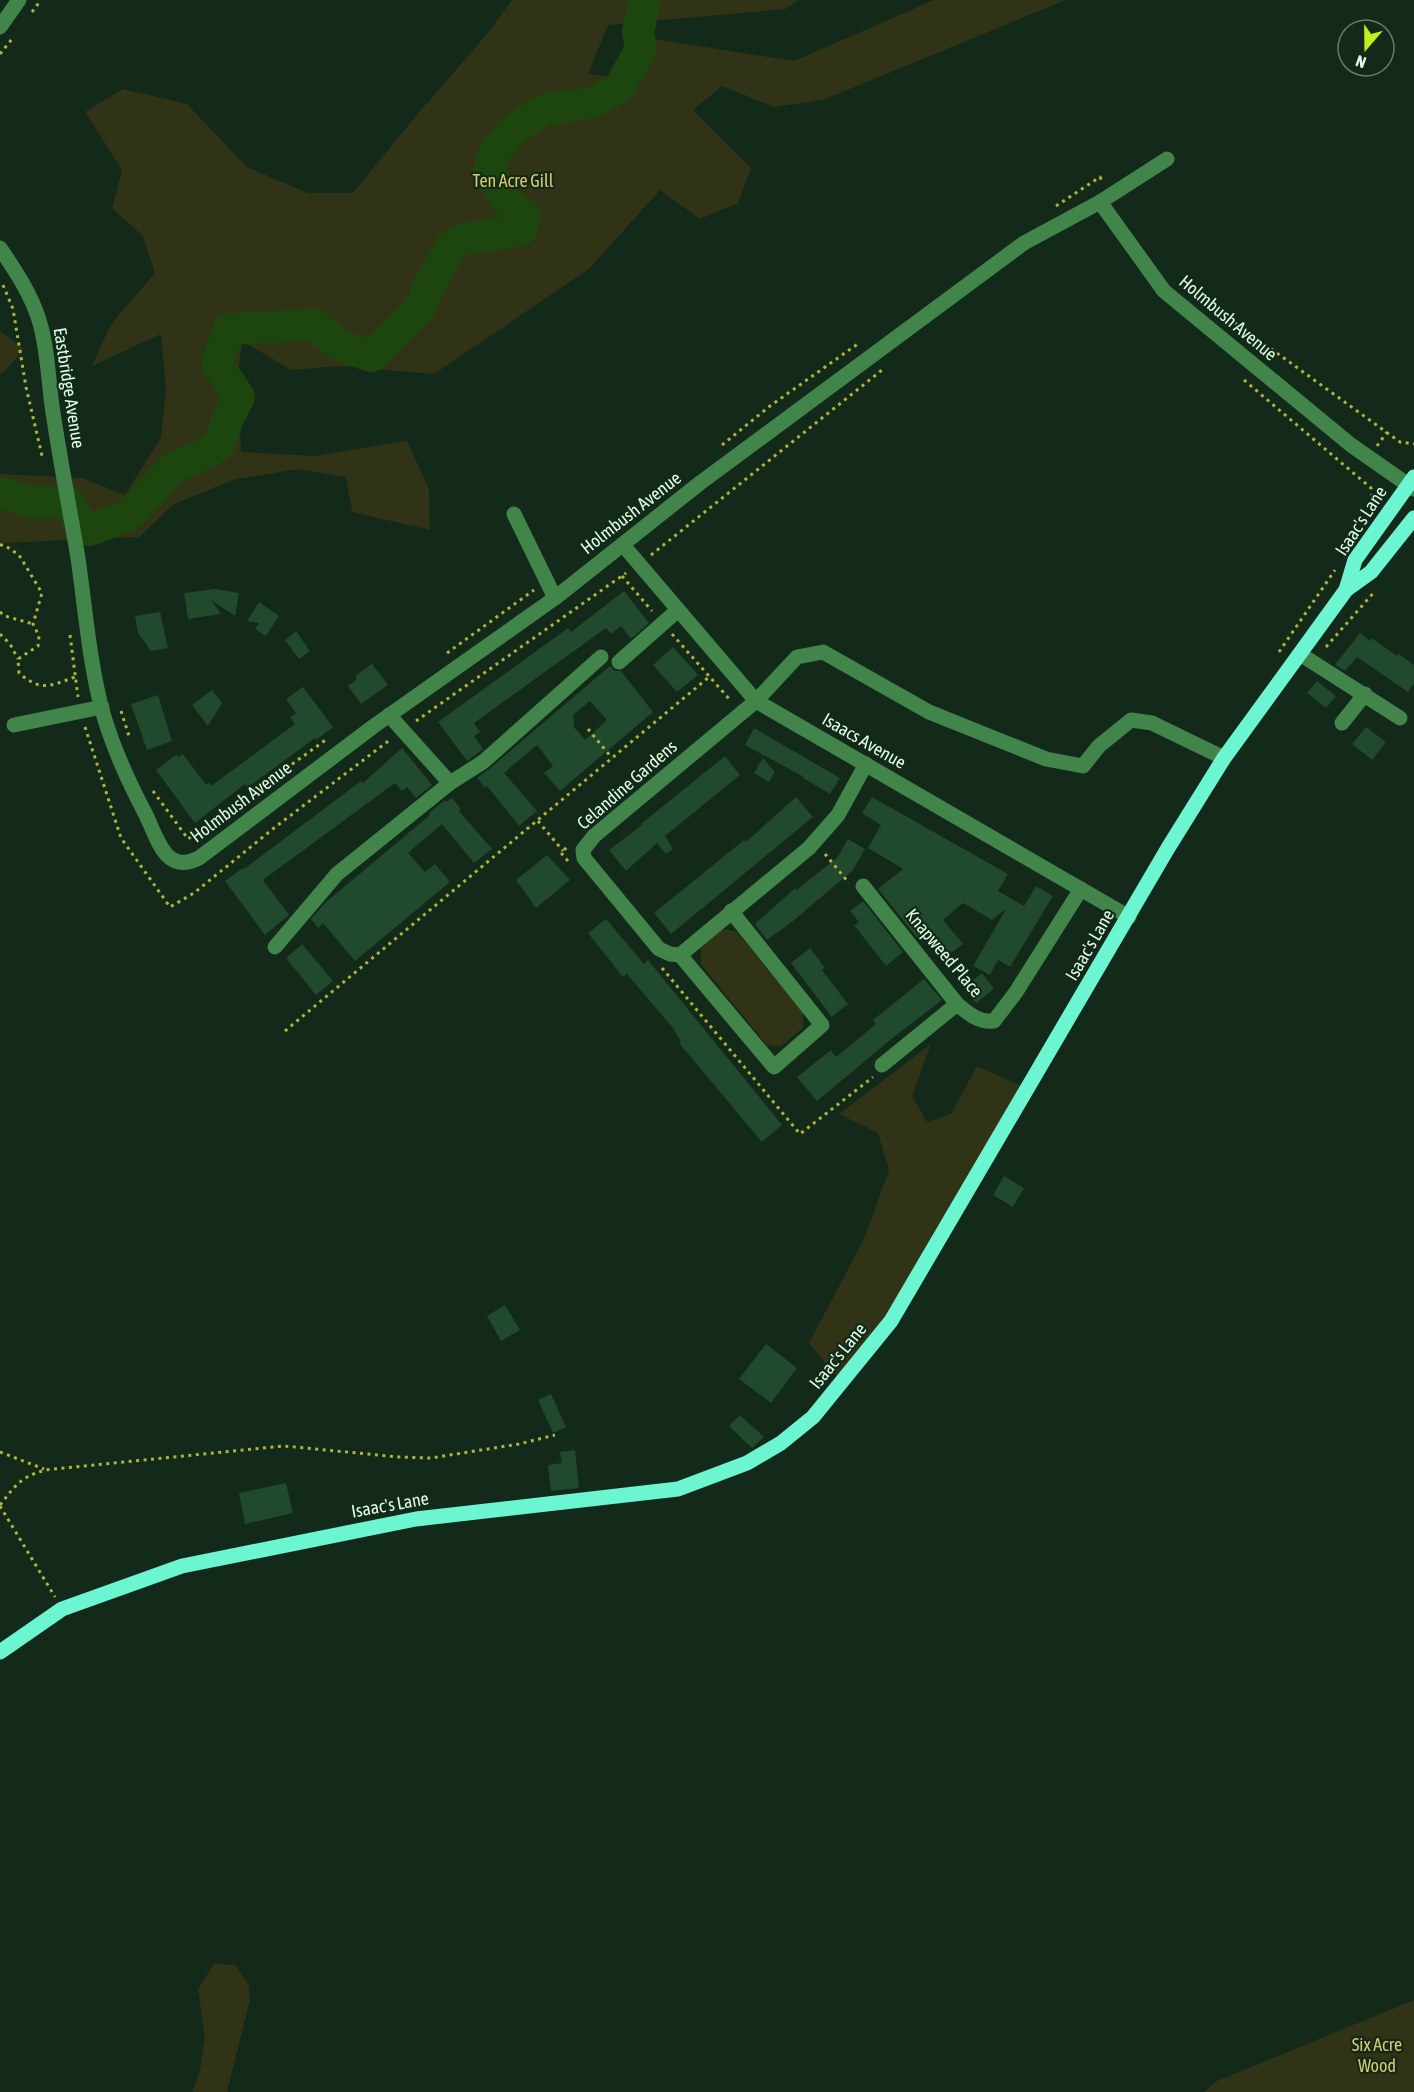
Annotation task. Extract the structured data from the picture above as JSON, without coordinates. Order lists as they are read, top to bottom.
{
  "streets": {
    "main road": ["Isaac's Lane"],
    "street": [
      "Holmbush Avenue",
      "Eastbridge Avenue",
      "Isaacs Avenue",
      "Celandine Gardens",
      "Knapweed Place"
    ]
  },
  "crossings": [
    ["Holmbush Avenue", "Eastbridge Avenue"],
    ["Holmbush Avenue", "Isaac's Lane"],
    ["Holmbush Avenue", "Isaacs Avenue"],
    ["Isaac's Lane", "Isaacs Avenue"],
    ["Isaacs Avenue", "Celandine Gardens"],
    ["Isaacs Avenue", "Knapweed Place"]
  ],
  "parks": ["Ten Acre Gill", "Six Acre Wood"],
  "north": "bottom"
}
